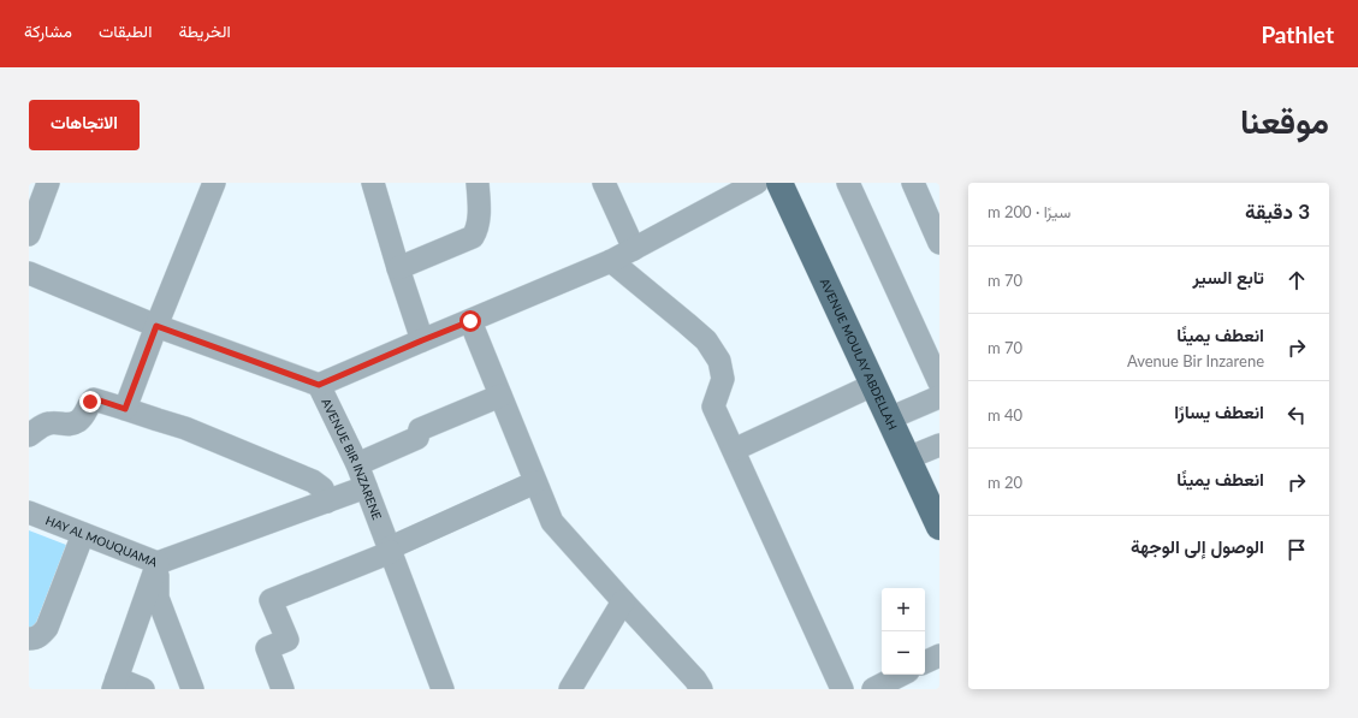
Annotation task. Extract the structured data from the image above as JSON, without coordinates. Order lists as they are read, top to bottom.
{
  "streets": {
    "main road": ["AVENUE MOULAY ABDELLAH"],
    "street": ["AVENUE BIR INZARENE", "HAY AL MOUQUAMA"]
  },
  "page": {
    "header": "Pathlet",
    "nav": ["الخريطة", "الطبقات", "مشاركة"],
    "title": "موقعنا",
    "buttons": "الاتجاهات",
    "heading": ["3 دقيقة", "سيرًا · 200 m"],
    "list": [
      ["تابع السير", "70 m"],
      ["انعطف يمينًا", "Avenue Bir Inzarene", "70 m"],
      ["انعطف يسارًا", "40 m"],
      ["انعطف يمينًا", "20 m"],
      "الوصول إلى الوجهة"
    ],
    "map_buttons": ["+", "−"]
  }
}
